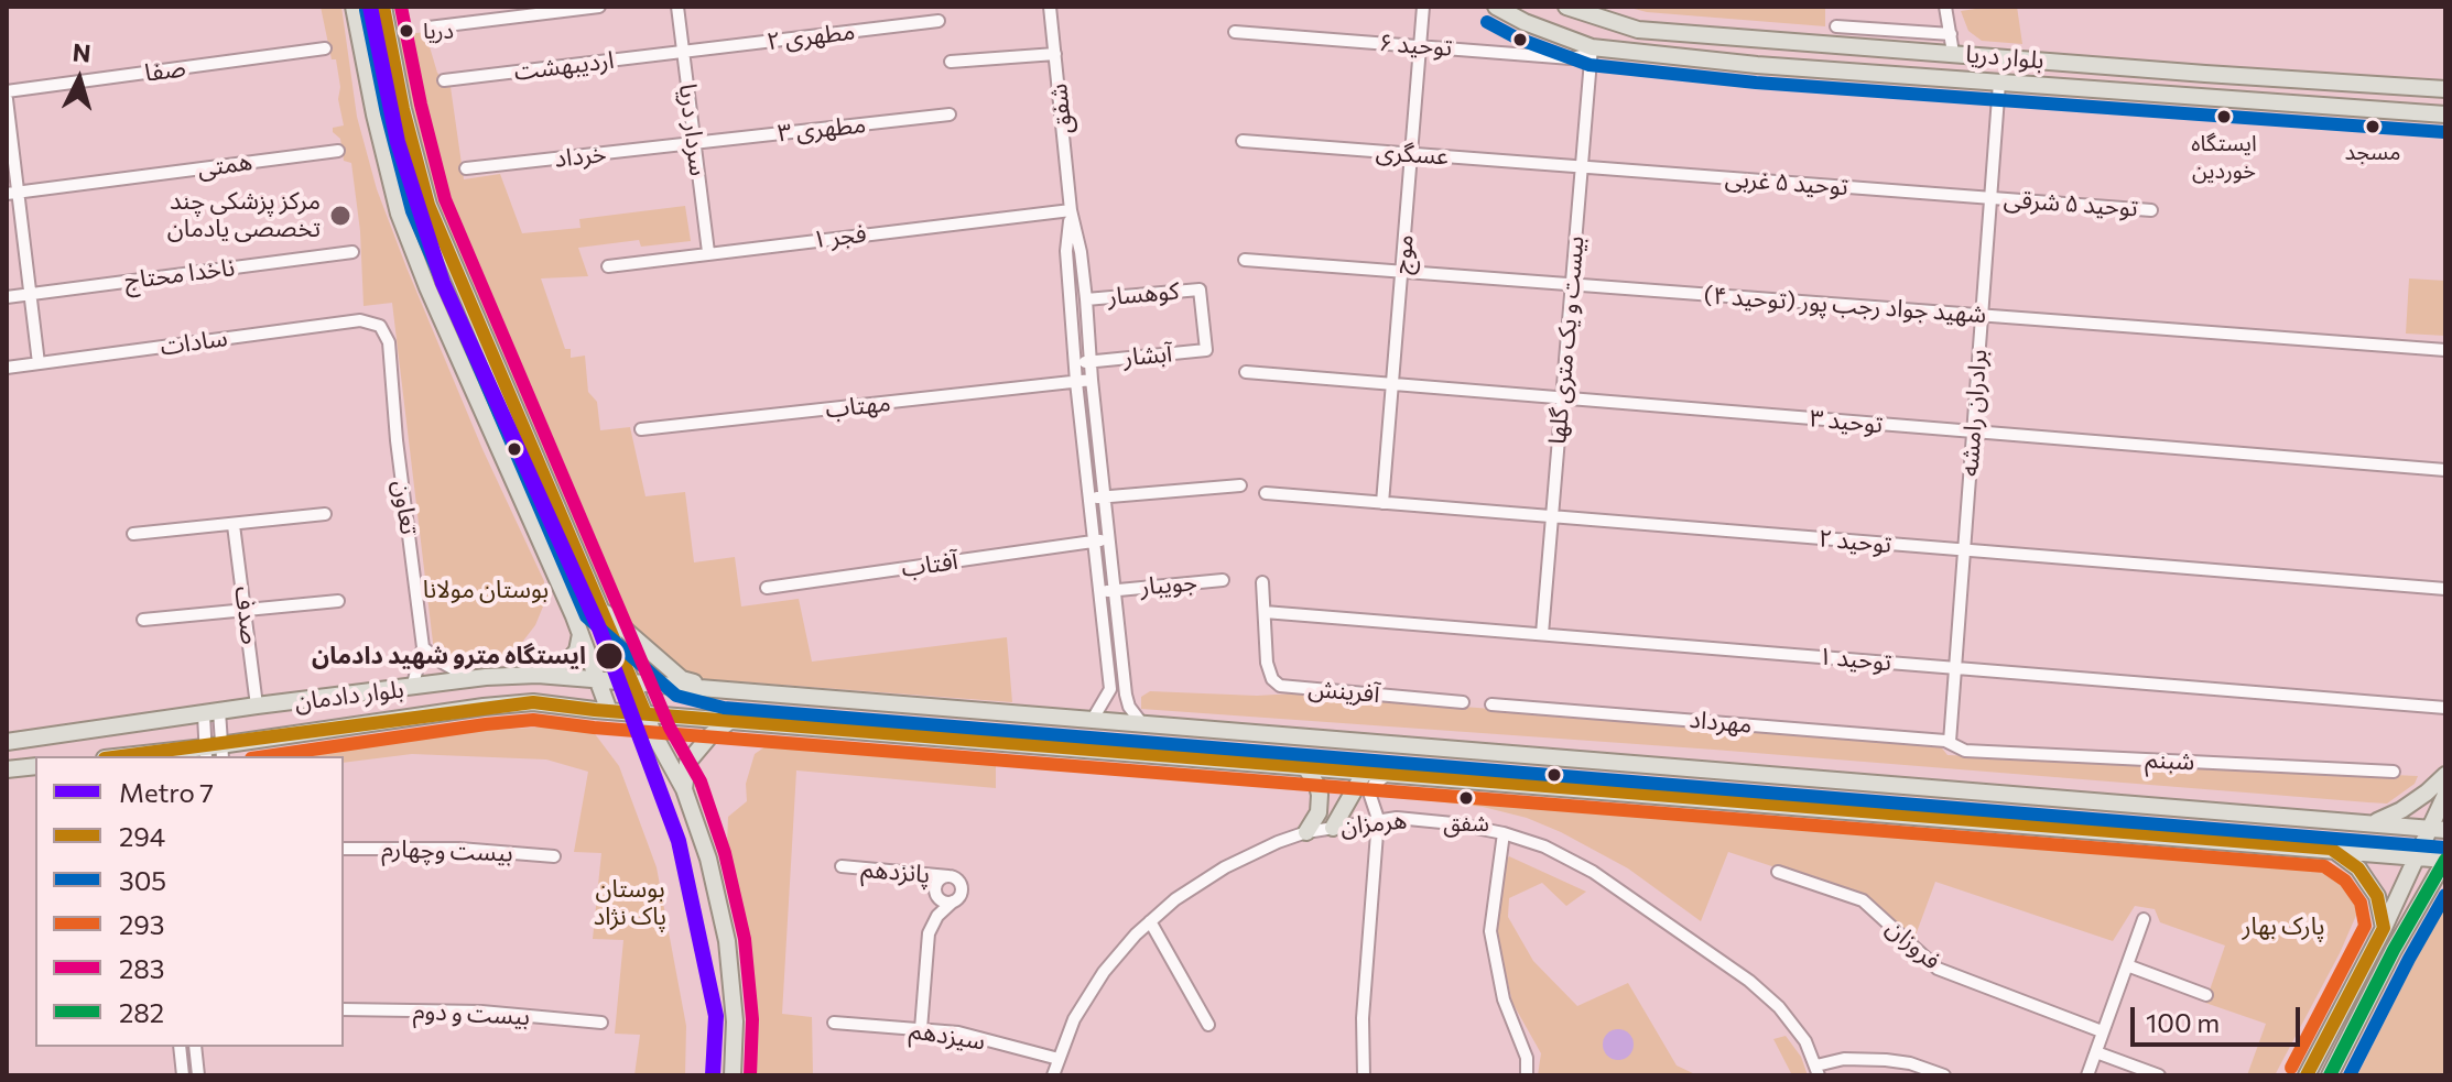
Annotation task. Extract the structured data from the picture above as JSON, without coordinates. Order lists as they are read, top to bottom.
{
  "streets": {
    "main road": ["بلوار دریا", "بلوار دادمان"],
    "street": [
      "مطهری ۲",
      "توحید ۶",
      "اردیبهشت",
      "صفا",
      "شفق",
      "مطهری ۳",
      "سردار دریا",
      "عسگری",
      "خرداد",
      "همتی",
      "توحید ۵ غربی",
      "توحید ۵ شرقی",
      "فجر ۱",
      "موج",
      "ناخدا محتاج",
      "کوهسار",
      "شهید جواد رجب پور (توحید ۴)",
      "بیست و یک متری گلها",
      "سادات",
      "آبشار",
      "مهتاب",
      "برادران رامشه",
      "توحید ۳",
      "تعاون",
      "توحید ۲",
      "آفتاب",
      "جویبار",
      "صدف",
      "توحید ۱",
      "آفرینش",
      "مهرداد",
      "شبنم",
      "هرمزان",
      "بیست وچهارم",
      "پانزدهم",
      "فروزان",
      "بیست و دوم",
      "سیزدهم"
    ]
  },
  "crossings": [
    ["مطهری ۲", "اردیبهشت"],
    ["مطهری ۲", "سردار دریا"],
    ["توحید ۶", "بلوار دریا"],
    ["توحید ۶", "موج"],
    ["توحید ۶", "بیست و یک متری گلها"],
    ["بلوار دریا", "بیست و یک متری گلها"],
    ["بلوار دریا", "برادران رامشه"],
    ["اردیبهشت", "سردار دریا"],
    ["شفق", "فجر ۱"],
    ["شفق", "کوهسار"],
    ["شفق", "آبشار"],
    ["شفق", "مهتاب"],
    ["شفق", "آفتاب"],
    ["شفق", "جویبار"],
    ["شفق", "بلوار دادمان"],
    ["مطهری ۳", "سردار دریا"],
    ["مطهری ۳", "خرداد"],
    ["سردار دریا", "خرداد"],
    ["سردار دریا", "فجر ۱"],
    ["عسگری", "توحید ۵ غربی"],
    ["عسگری", "موج"],
    ["عسگری", "بیست و یک متری گلها"],
    ["توحید ۵ غربی", "توحید ۵ شرقی"],
    ["توحید ۵ غربی", "بیست و یک متری گلها"],
    ["توحید ۵ غربی", "برادران رامشه"],
    ["توحید ۵ شرقی", "برادران رامشه"],
    ["موج", "شهید جواد رجب پور (توحید ۴)"],
    ["موج", "توحید ۳"],
    ["موج", "توحید ۲"],
    ["کوهسار", "آبشار"],
    ["شهید جواد رجب پور (توحید ۴)", "بیست و یک متری گلها"],
    ["شهید جواد رجب پور (توحید ۴)", "برادران رامشه"],
    ["بیست و یک متری گلها", "توحید ۳"],
    ["بیست و یک متری گلها", "توحید ۲"],
    ["بیست و یک متری گلها", "توحید ۱"],
    ["سادات", "تعاون"],
    ["برادران رامشه", "توحید ۳"],
    ["برادران رامشه", "توحید ۲"],
    ["برادران رامشه", "توحید ۱"],
    ["برادران رامشه", "مهرداد"],
    ["برادران رامشه", "شبنم"],
    ["تعاون", "بلوار دادمان"],
    ["صدف", "بلوار دادمان"],
    ["توحید ۱", "آفرینش"],
    ["مهرداد", "شبنم"],
    ["هرمزان", "سیزدهم"],
    ["پانزدهم", "سیزدهم"]
  ],
  "parks": ["بوستان مولانا", "بوستان پاک نژاد", "پارک بهار"],
  "places": [
    "دریا",
    "ایستگاه خوردین",
    "مسجد",
    "مرکز پزشکی چند تخصصی یادمان",
    "ایستگاه مترو شهید دادمان",
    "شفق"
  ],
  "lines": [
    "metro line 7",
    "transit line 294",
    "transit line 283",
    "transit line 305",
    "transit line 293",
    "transit line 282"
  ],
  "legend": [
    "Metro 7",
    "294",
    "305",
    "293",
    "283",
    "282"
  ],
  "scale_bar": "100 m",
  "north": "top"
}
